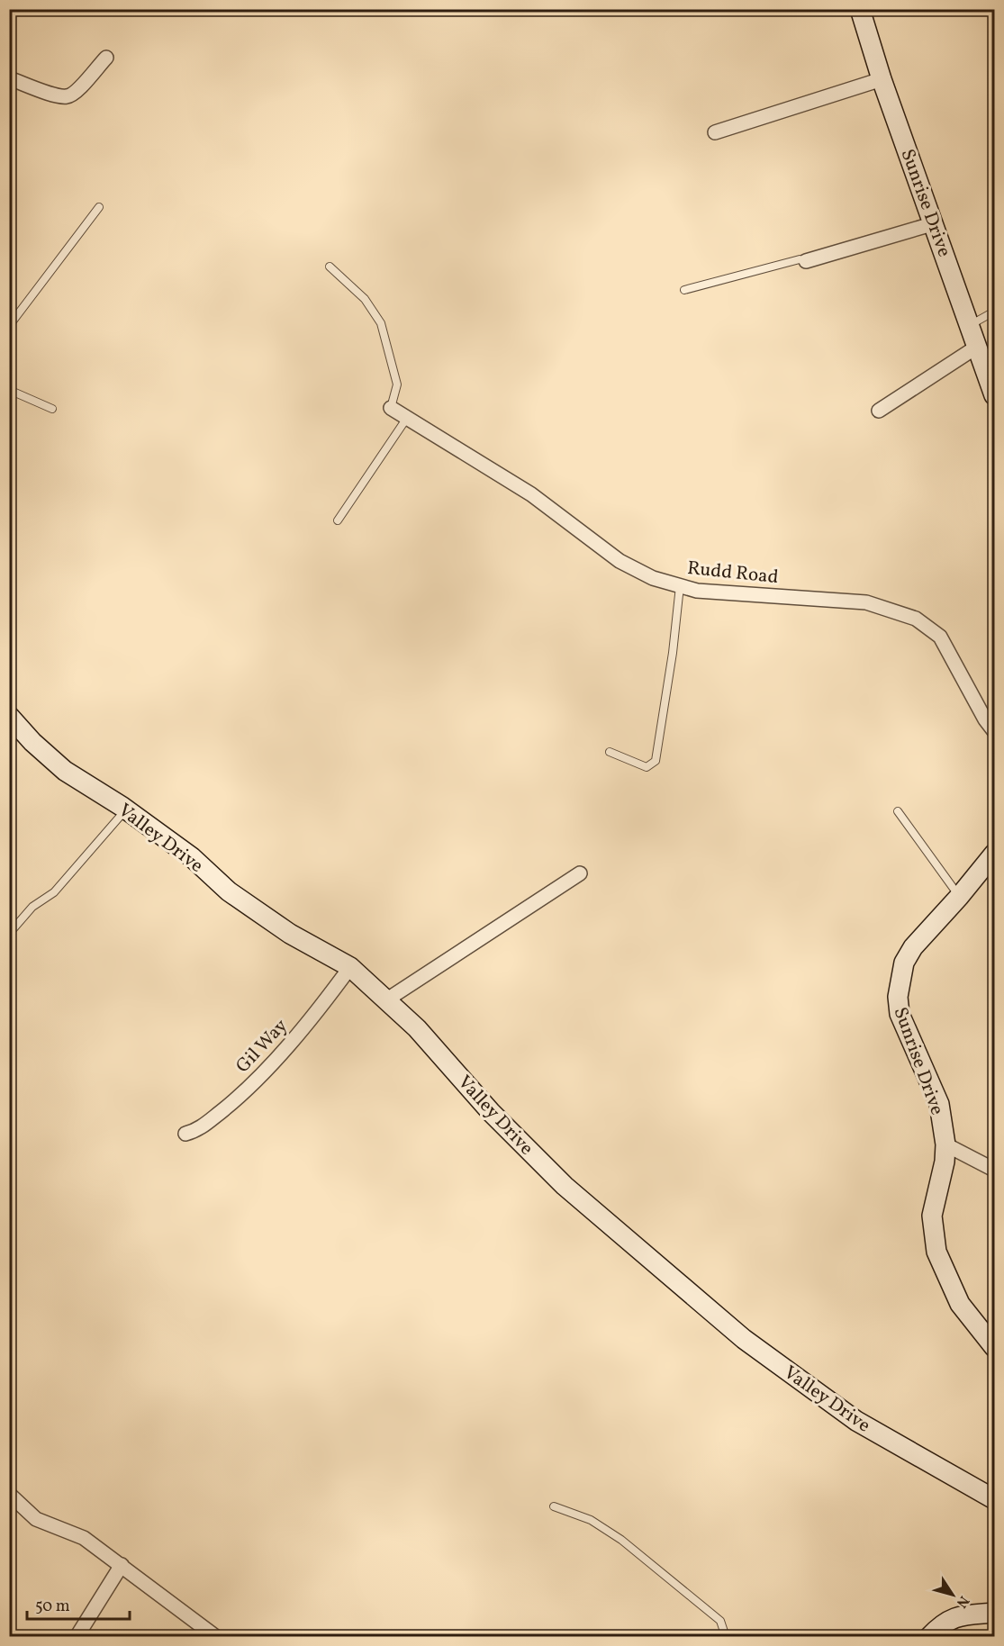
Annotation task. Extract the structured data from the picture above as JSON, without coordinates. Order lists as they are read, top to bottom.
{
  "streets": {
    "street": [
      "Sunrise Drive",
      "Rudd Road",
      "Valley Drive",
      "Gil Way"
    ]
  },
  "crossings": [
    ["Valley Drive", "Gil Way"]
  ],
  "scale_bar": "50 m",
  "north": "bottom right"
}
